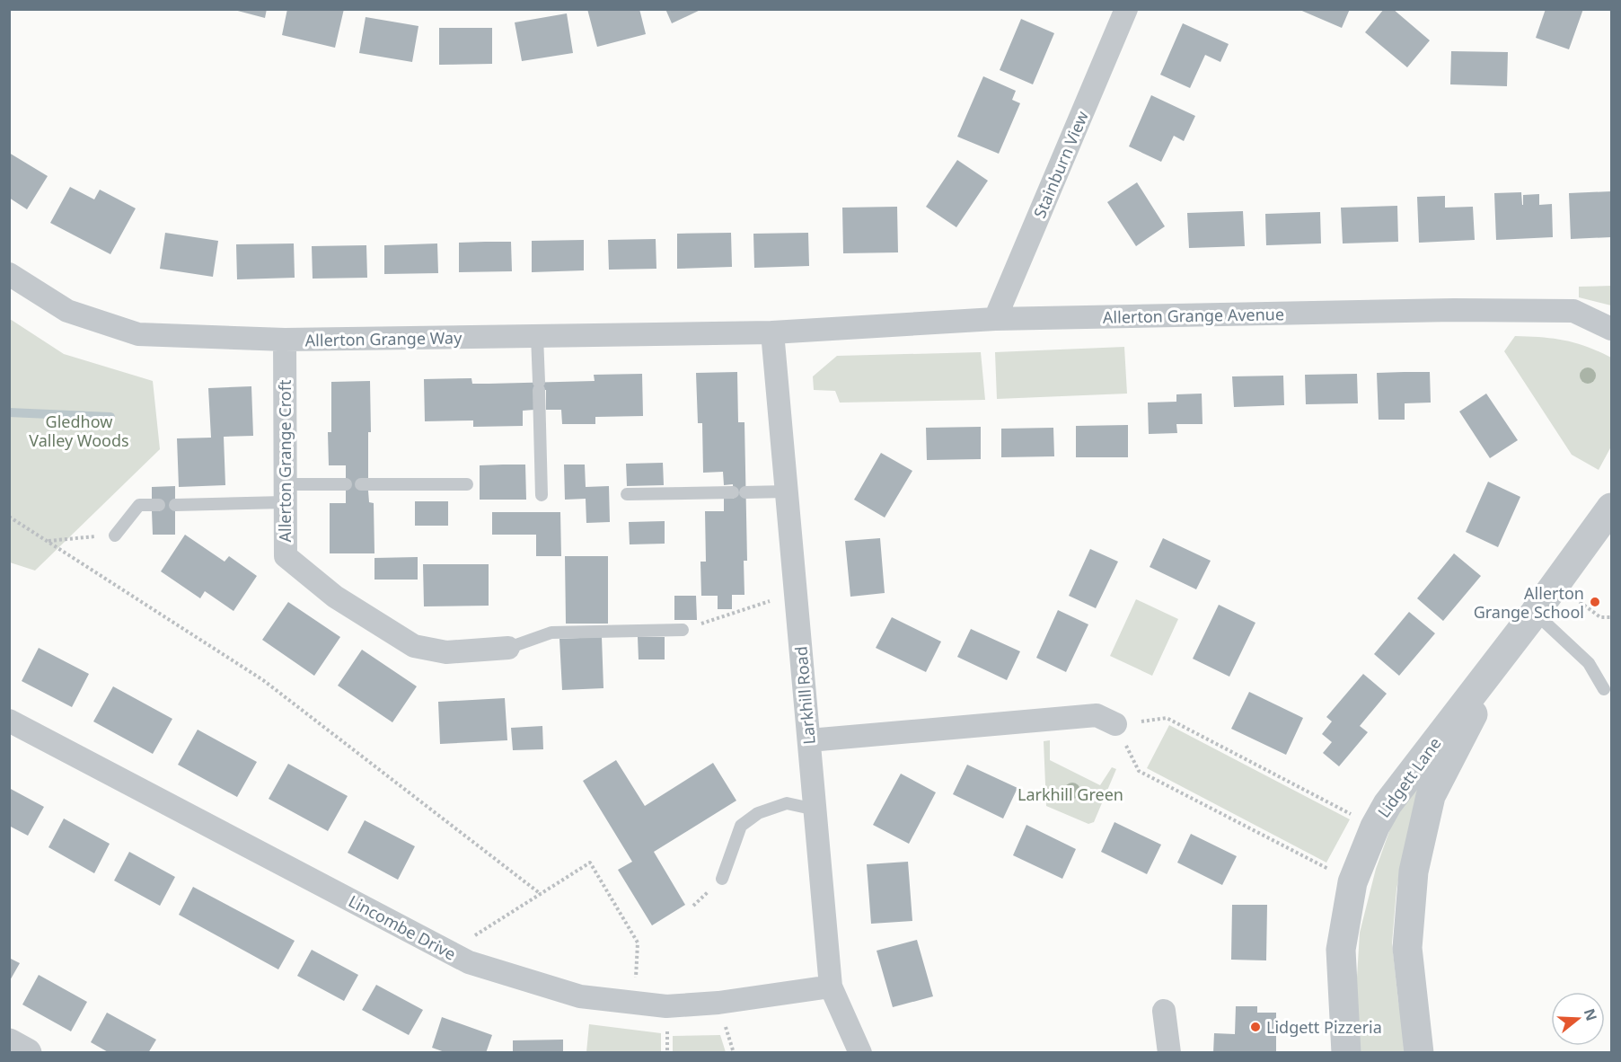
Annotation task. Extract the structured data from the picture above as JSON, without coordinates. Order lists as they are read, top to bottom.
{
  "streets": {
    "street": [
      "Stainburn View",
      "Allerton Grange Avenue",
      "Allerton Grange Way",
      "Allerton Grange Croft",
      "Larkhill Road",
      "Lidgett Lane",
      "Lincombe Drive"
    ]
  },
  "crossings": [
    ["Stainburn View", "Allerton Grange Avenue"],
    ["Allerton Grange Avenue", "Allerton Grange Way"],
    ["Allerton Grange Avenue", "Larkhill Road"],
    ["Allerton Grange Way", "Allerton Grange Croft"],
    ["Allerton Grange Way", "Larkhill Road"],
    ["Larkhill Road", "Lincombe Drive"]
  ],
  "parks": ["Gledhow Valley Woods", "Larkhill Green"],
  "places": ["Allerton Grange School", "Lidgett Pizzeria"],
  "north": "right"
}
